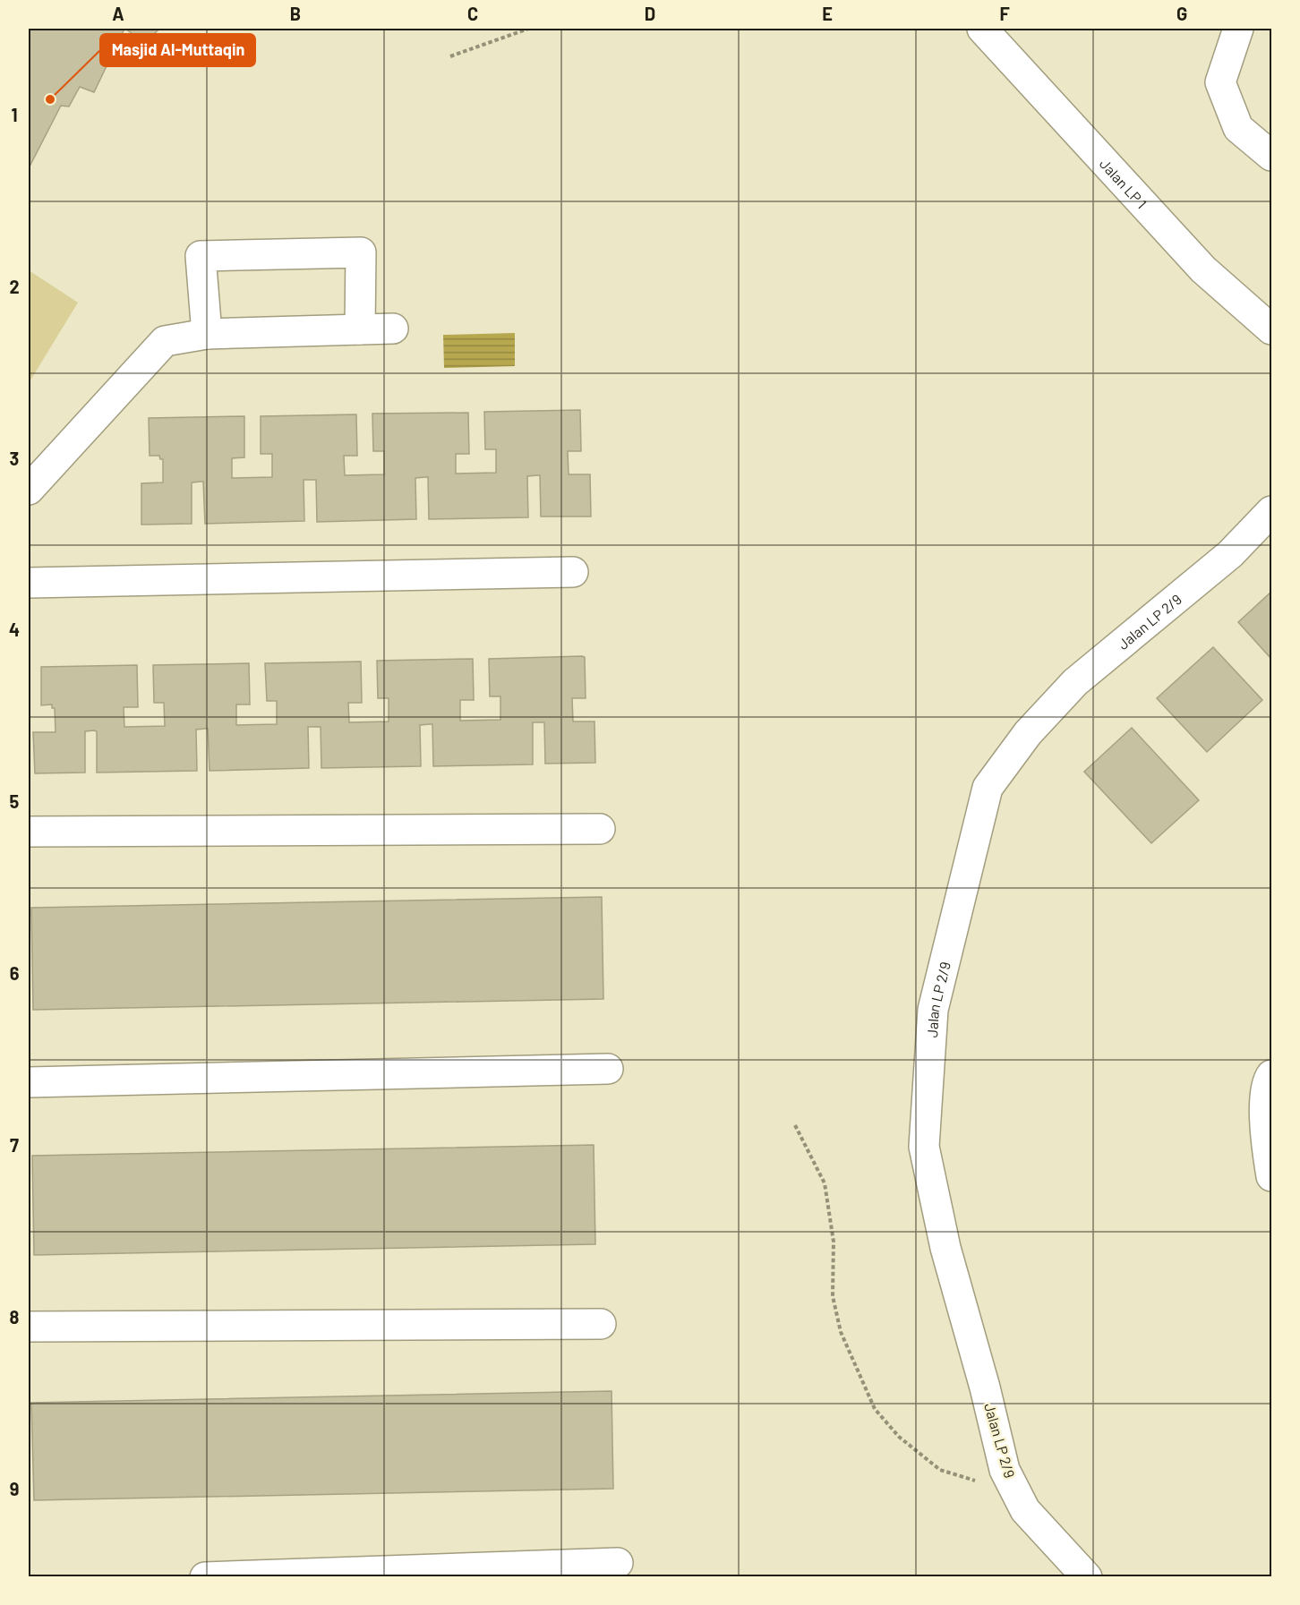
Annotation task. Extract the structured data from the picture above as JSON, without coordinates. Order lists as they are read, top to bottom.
{
  "streets": {
    "street": ["Jalan LP 1", "Jalan LP 2/9"]
  },
  "places": ["Masjid Al-Muttaqin"],
  "grid": {
    "columns": [
      "A",
      "B",
      "C",
      "D",
      "E",
      "F",
      "G"
    ],
    "rows": [
      "1",
      "2",
      "3",
      "4",
      "5",
      "6",
      "7",
      "8",
      "9"
    ]
  }
}
